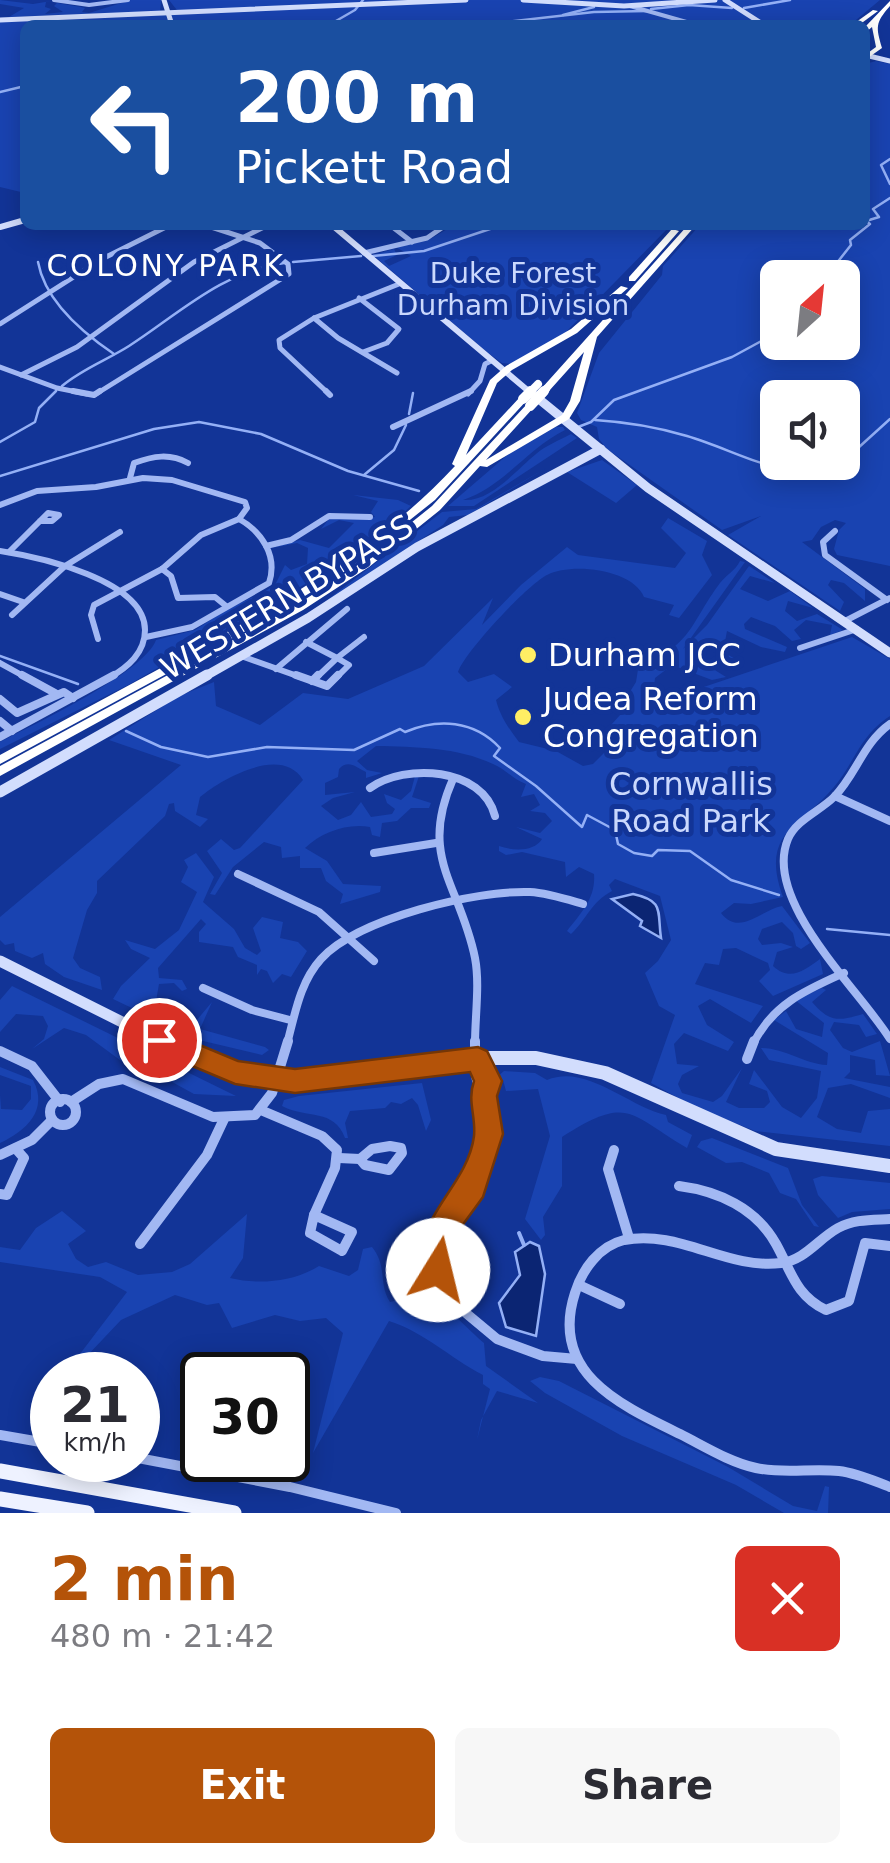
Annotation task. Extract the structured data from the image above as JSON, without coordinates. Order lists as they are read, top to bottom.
{
  "streets": {
    "street": ["WESTERN BYPASS"]
  },
  "districts": ["COLONY PARK"],
  "parks": ["Duke Forest Durham Division", "Cornwallis Road Park"],
  "places": ["Durham JCC", "Judea Reform Congregation"],
  "north": "top right",
  "page": {
    "turn": ["200 m", "Pickett Road"],
    "speed": "21 km/h",
    "limit": "30",
    "heading": ["2 min", "480 m · 21:42"],
    "buttons": ["Exit", "Share"]
  }
}
